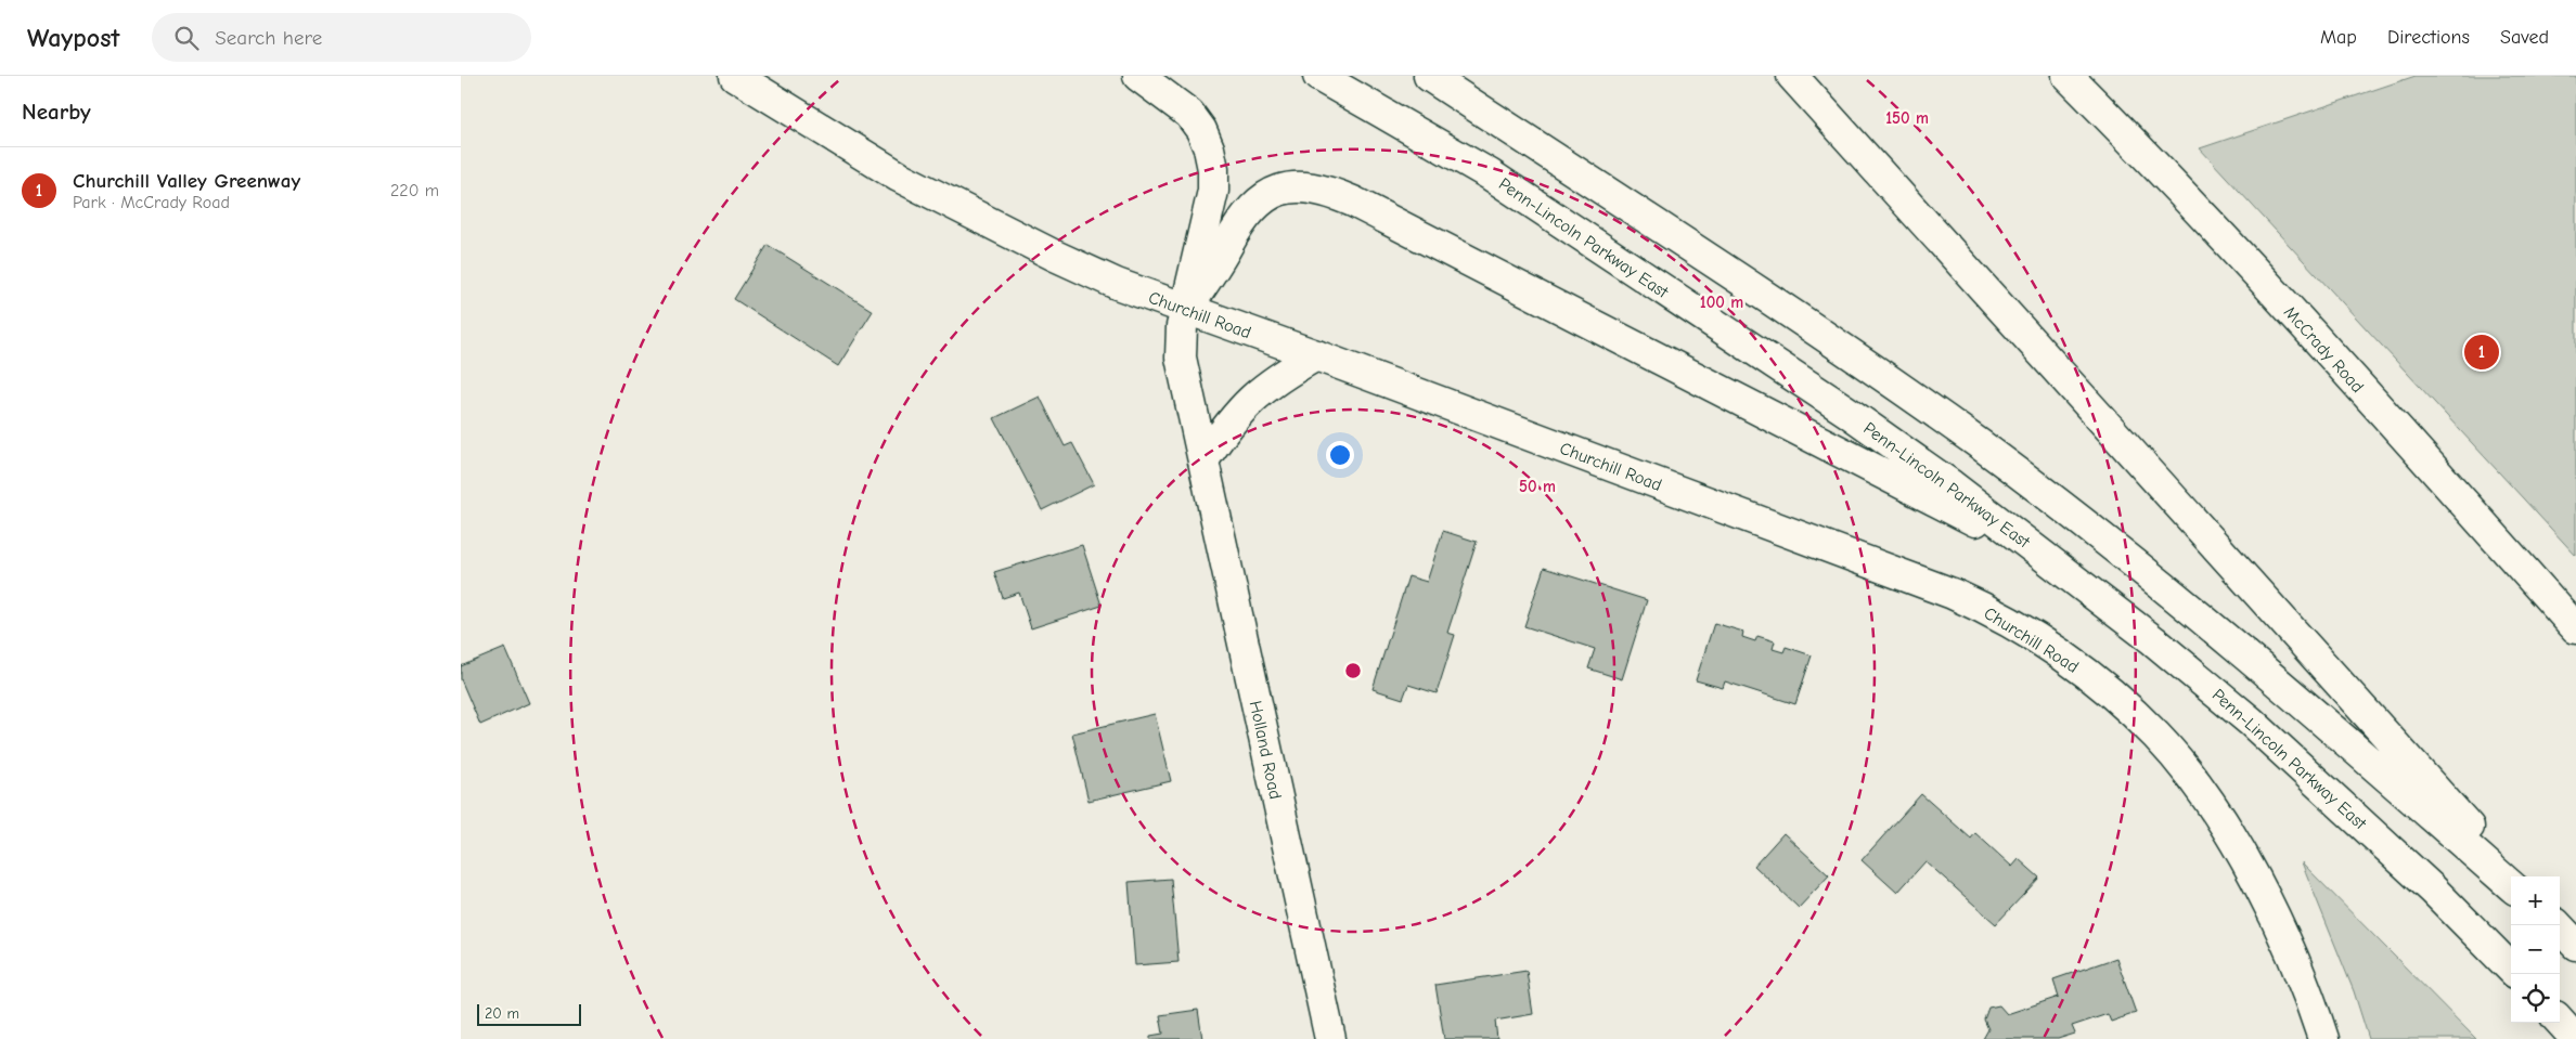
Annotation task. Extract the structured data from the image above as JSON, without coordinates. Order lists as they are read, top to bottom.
{
  "streets": {
    "main road": [
      "Penn-Lincoln Parkway East",
      "Churchill Road",
      "McCrady Road",
      "Holland Road"
    ]
  },
  "crossings": [
    ["Churchill Road", "Holland Road"]
  ],
  "scale_bar": "20 m",
  "page": {
    "header": "Waypost",
    "search": "Search here",
    "nav": ["Map", "Directions", "Saved"],
    "heading": "Nearby",
    "list": [
      {
        "mark": "1",
        "name": "Churchill Valley Greenway",
        "note": "Park · McCrady Road",
        "value": "220 m"
      }
    ],
    "pins": "1",
    "map_buttons": ["+", "−"],
    "scale": "20 m"
  },
  "rings": ["150 m", "100 m", "50 m"]
}
